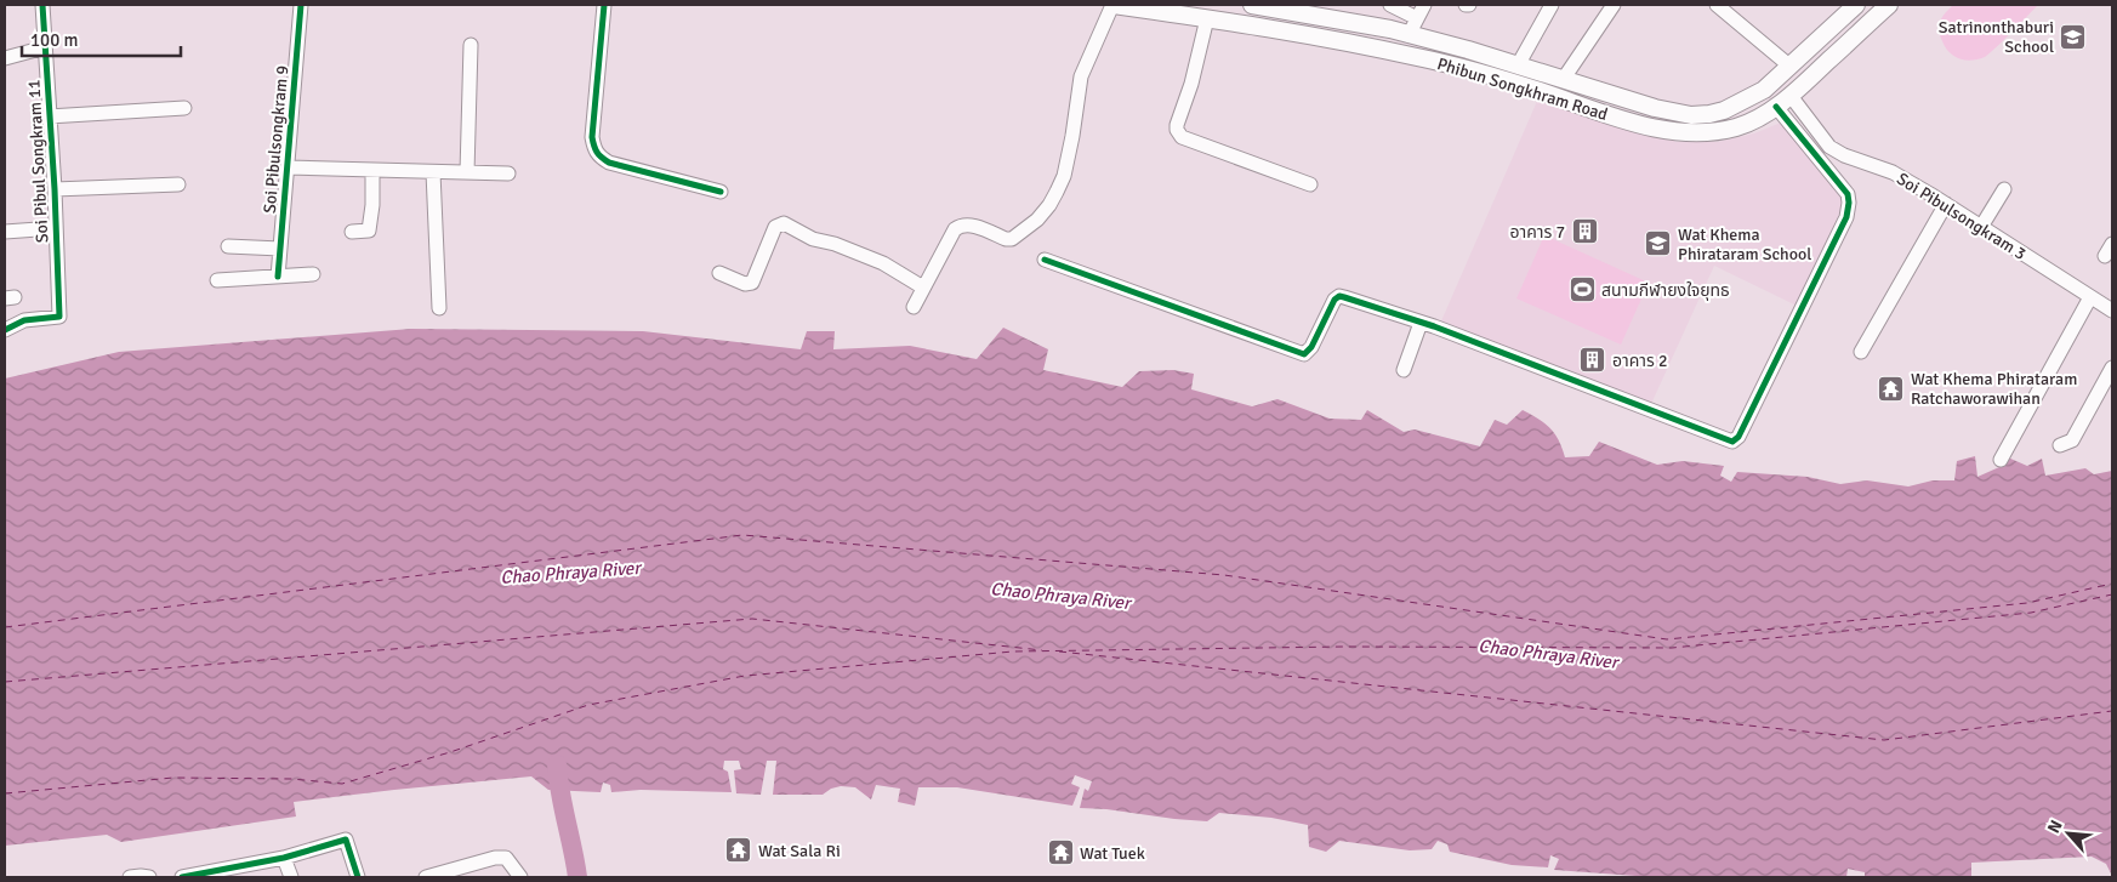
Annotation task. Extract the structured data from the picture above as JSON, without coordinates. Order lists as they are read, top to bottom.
{
  "streets": {
    "main road": ["Phibun Songkhram Road"],
    "street": ["Soi Pibulsongkram 9", "Soi Pibul Songkram 11", "Soi Pibulsongkram 3"]
  },
  "crossings": [
    ["Phibun Songkhram Road", "Soi Pibulsongkram 3"]
  ],
  "water": ["Chao Phraya River"],
  "places": {
    "school or university": ["Satrinonthaburi School", "Wat Khema Phirataram School"],
    "building": ["อาคาร 7", "อาคาร 2"],
    "sports": ["สนามกีฬายงใจยุทธ"],
    "temple": ["Wat Khema Phirataram Ratchaworawihan", "Wat Sala Ri", "Wat Tuek"]
  },
  "scale_bar": "100 m",
  "north": "top left"
}
